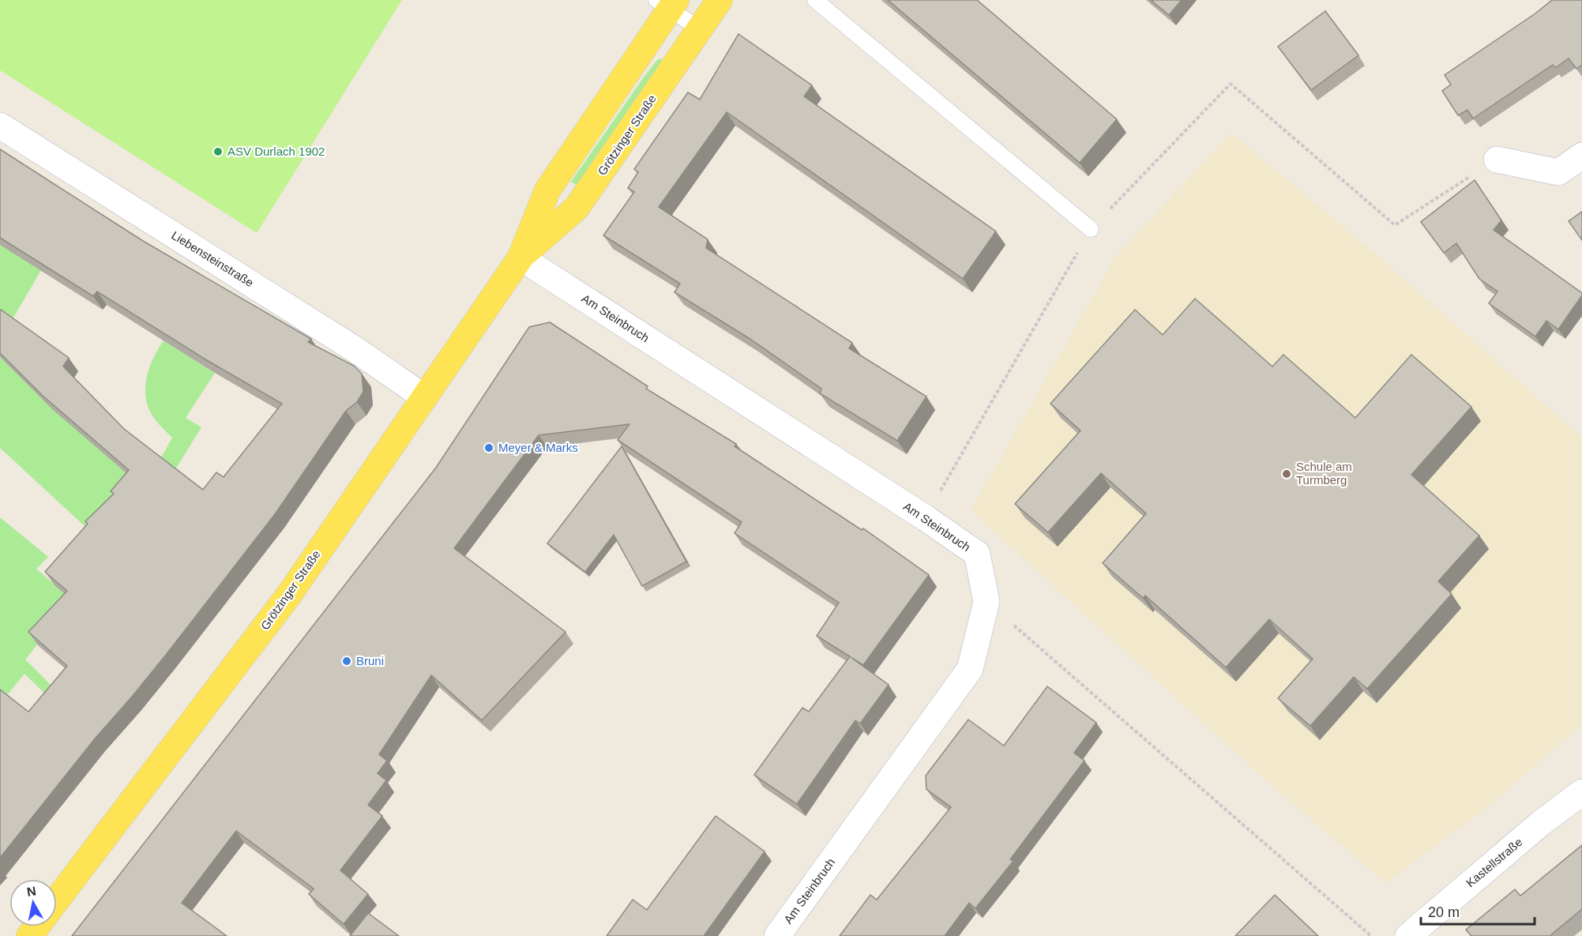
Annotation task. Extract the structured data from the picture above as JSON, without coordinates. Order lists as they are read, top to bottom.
{
  "streets": {
    "main road": ["Grötzinger Straße"],
    "street": ["Liebensteinstraße", "Am Steinbruch", "Kastellstraße"]
  },
  "crossings": [
    ["Grötzinger Straße", "Liebensteinstraße"],
    ["Grötzinger Straße", "Am Steinbruch"]
  ],
  "places": [
    "ASV Durlach 1902",
    "Meyer & Marks",
    "Schule am Turmberg",
    "Bruni"
  ],
  "scale_bar": "20 m",
  "north": "top"
}
